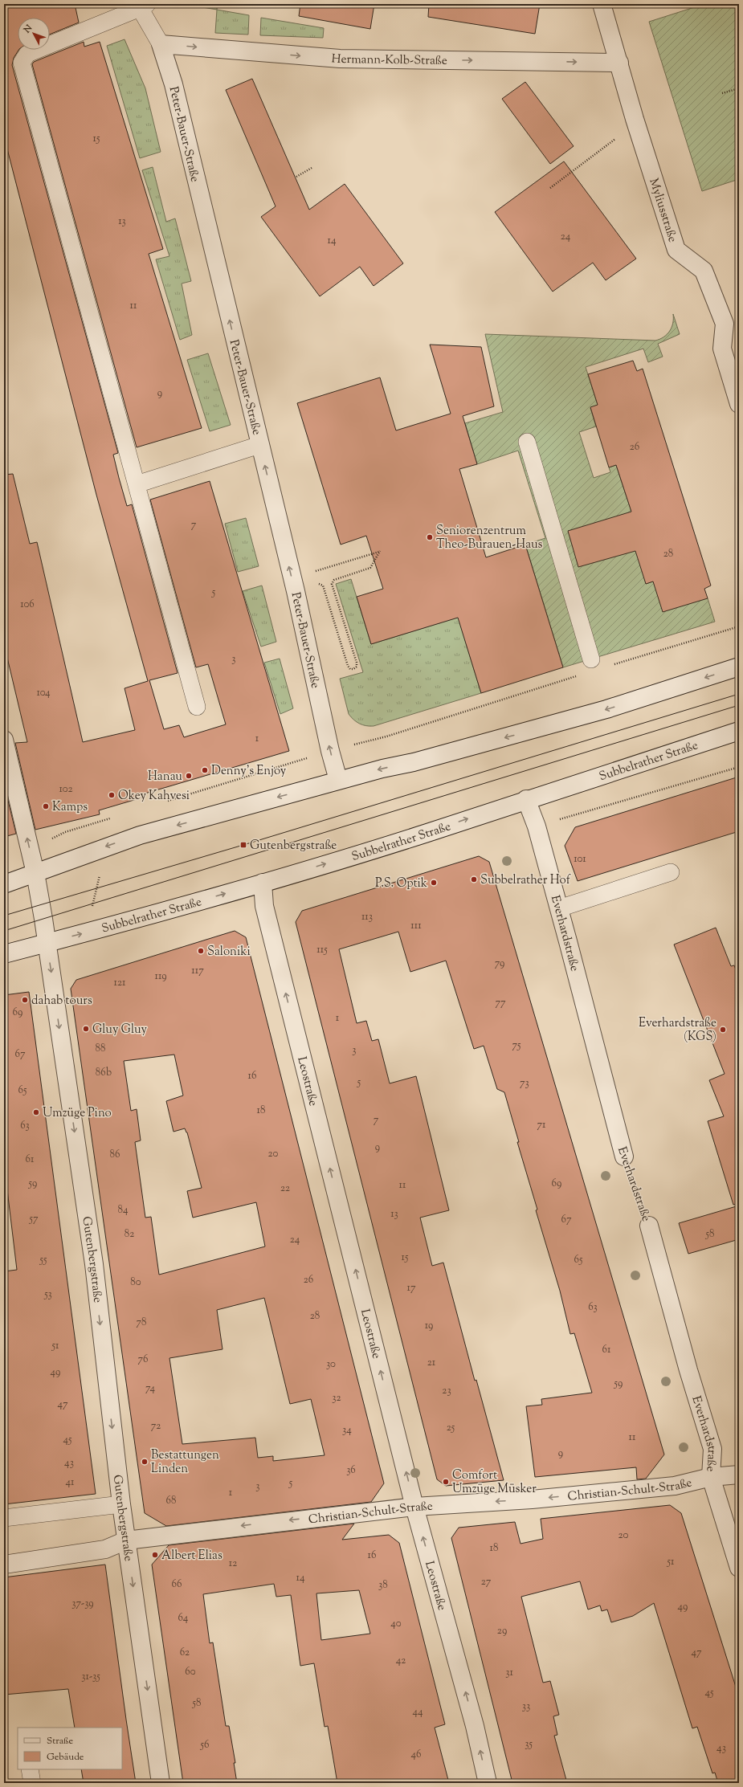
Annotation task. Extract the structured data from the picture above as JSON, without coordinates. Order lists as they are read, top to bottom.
{
  "streets": {
    "street": [
      "Hermann-Kolb-Straße",
      "Peter-Bauer-Straße",
      "Myliusstraße",
      "Subbelrather Straße",
      "Everhardstraße",
      "Leostraße",
      "Gutenbergstraße",
      "Christian-Schult-Straße"
    ]
  },
  "crossings": [
    ["Hermann-Kolb-Straße", "Peter-Bauer-Straße"],
    ["Hermann-Kolb-Straße", "Myliusstraße"],
    ["Subbelrather Straße", "Everhardstraße"],
    ["Subbelrather Straße", "Leostraße"],
    ["Subbelrather Straße", "Gutenbergstraße"],
    ["Everhardstraße", "Christian-Schult-Straße"],
    ["Leostraße", "Christian-Schult-Straße"],
    ["Gutenbergstraße", "Christian-Schult-Straße"]
  ],
  "one_way": ["Hermann-Kolb-Straße", "Leostraße", "Christian-Schult-Straße"],
  "places": {
    "other": [
      "Seniorenzentrum Theo-Burauen-Haus",
      "Denny's Enjoy",
      "Hanau",
      "Okey Kahvesi",
      "Kamps",
      "Subbelrather Hof",
      "P.S. Optik",
      "Saloniki",
      "dahab tours",
      "Gluy Gluy",
      "Everhardstraße (KGS)",
      "Umzüge Pino",
      "Bestattungen Linden",
      "Comfort Umzüge Müsker",
      "Albert Elias"
    ],
    "transit": ["Gutenbergstraße"]
  },
  "house_numbers": [
    "15",
    "13",
    "24",
    "14",
    "11",
    "9",
    "26",
    "7",
    "28",
    "5",
    "106",
    "3",
    "104",
    "1",
    "102",
    "101",
    "113",
    "111",
    "115",
    "79",
    "117",
    "119",
    "121",
    "77",
    "69",
    "1",
    "75",
    "88",
    "3",
    "67",
    "86b",
    "16",
    "5",
    "73",
    "65",
    "18",
    "7",
    "71",
    "63",
    "9",
    "20",
    "86",
    "61",
    "59",
    "69",
    "11",
    "22",
    "84",
    "13",
    "57",
    "67",
    "82",
    "58",
    "24",
    "15",
    "55",
    "65",
    "26",
    "80",
    "17",
    "53",
    "63",
    "28",
    "78",
    "19",
    "51",
    "61",
    "76",
    "21",
    "30",
    "49",
    "59",
    "74",
    "23",
    "32",
    "47",
    "72",
    "25",
    "34",
    "11",
    "45",
    "9",
    "43",
    "36",
    "41",
    "5",
    "3",
    "1",
    "68",
    "20",
    "18",
    "16",
    "51",
    "12",
    "14",
    "27",
    "66",
    "38",
    "37-39",
    "49",
    "64",
    "40",
    "29",
    "62",
    "47",
    "42",
    "60",
    "31",
    "31-35",
    "45",
    "58",
    "33",
    "44",
    "35",
    "56",
    "43",
    "46"
  ],
  "legend": ["Straße", "Gebäude"],
  "north": "top left"
}
